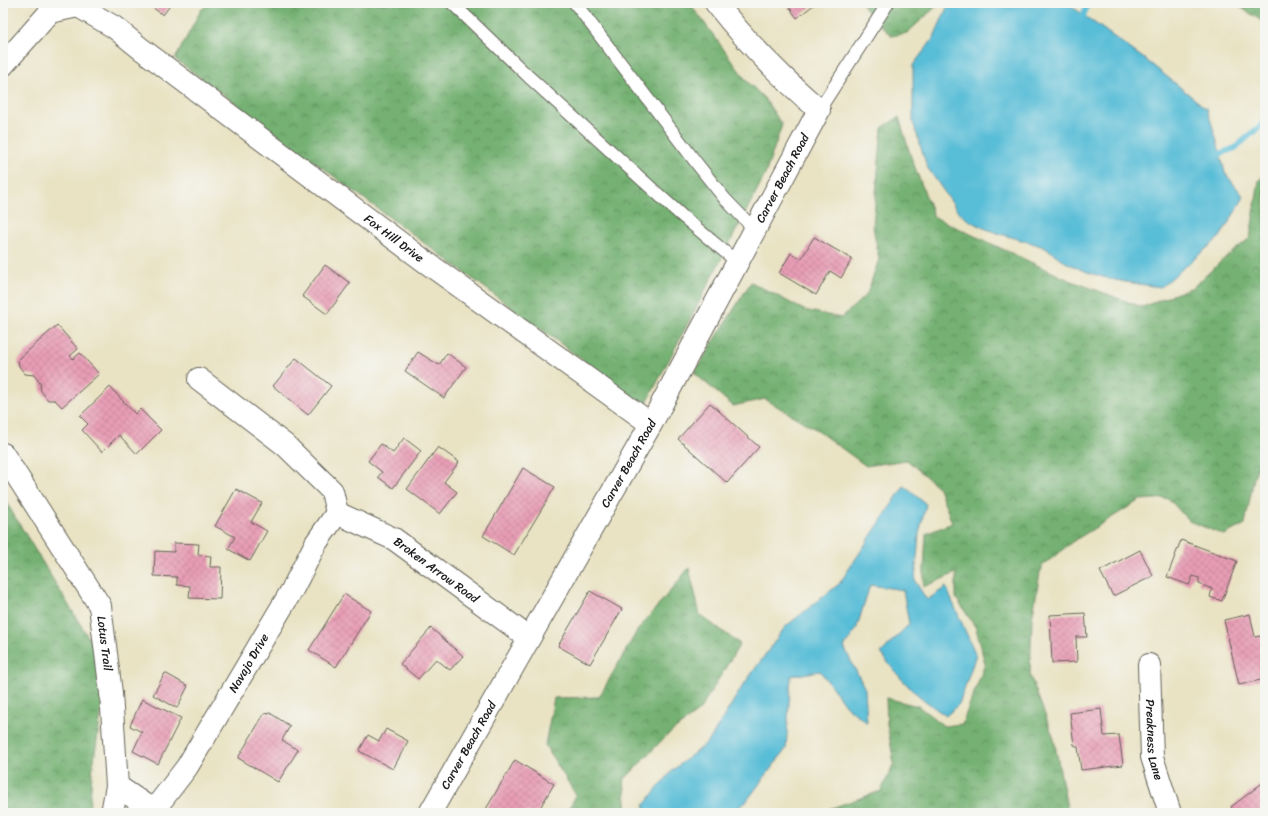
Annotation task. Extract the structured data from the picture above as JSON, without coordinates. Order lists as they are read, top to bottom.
{
  "streets": {
    "street": [
      "Carver Beach Road",
      "Fox Hill Drive",
      "Broken Arrow Road",
      "Lotus Trail",
      "Navajo Drive",
      "Preakness Lane"
    ]
  },
  "crossings": [
    ["Carver Beach Road", "Fox Hill Drive"],
    ["Carver Beach Road", "Broken Arrow Road"],
    ["Broken Arrow Road", "Navajo Drive"]
  ]
}
